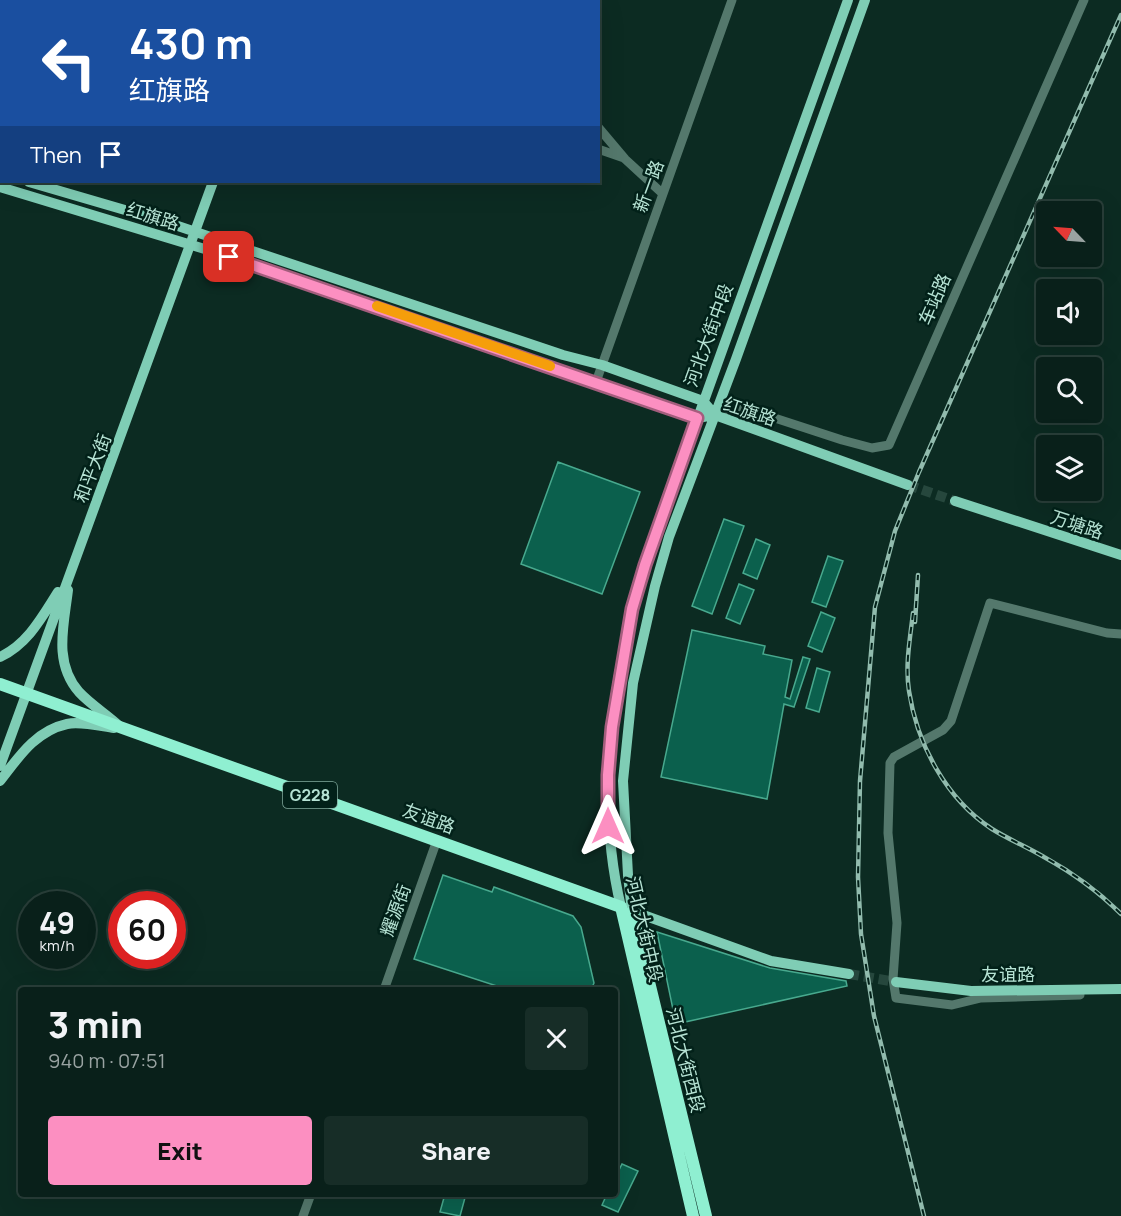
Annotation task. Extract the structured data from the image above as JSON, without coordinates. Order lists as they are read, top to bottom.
{
  "streets": {
    "highway": [
      "河北大街中段",
      "G228",
      "友谊路",
      "河北大街西段"
    ],
    "main road": ["红旗路", "和平大街", "万塘路"],
    "street": ["新一路", "车站路", "耀源街"]
  },
  "crossings": [
    ["新一路", "红旗路"],
    ["红旗路", "车站路"],
    ["红旗路", "河北大街中段"],
    ["红旗路", "和平大街"],
    ["河北大街中段", "友谊路"],
    ["河北大街中段", "河北大街西段"],
    ["和平大街", "友谊路"],
    ["友谊路", "耀源街"],
    ["友谊路", "河北大街西段"]
  ],
  "north": "top left",
  "page": {
    "turn": ["430 m", "红旗路"],
    "then": "Then",
    "speed": "49 km/h",
    "limit": "60",
    "heading": ["3 min", "940 m · 07:51"],
    "buttons": ["Exit", "Share"]
  }
}
